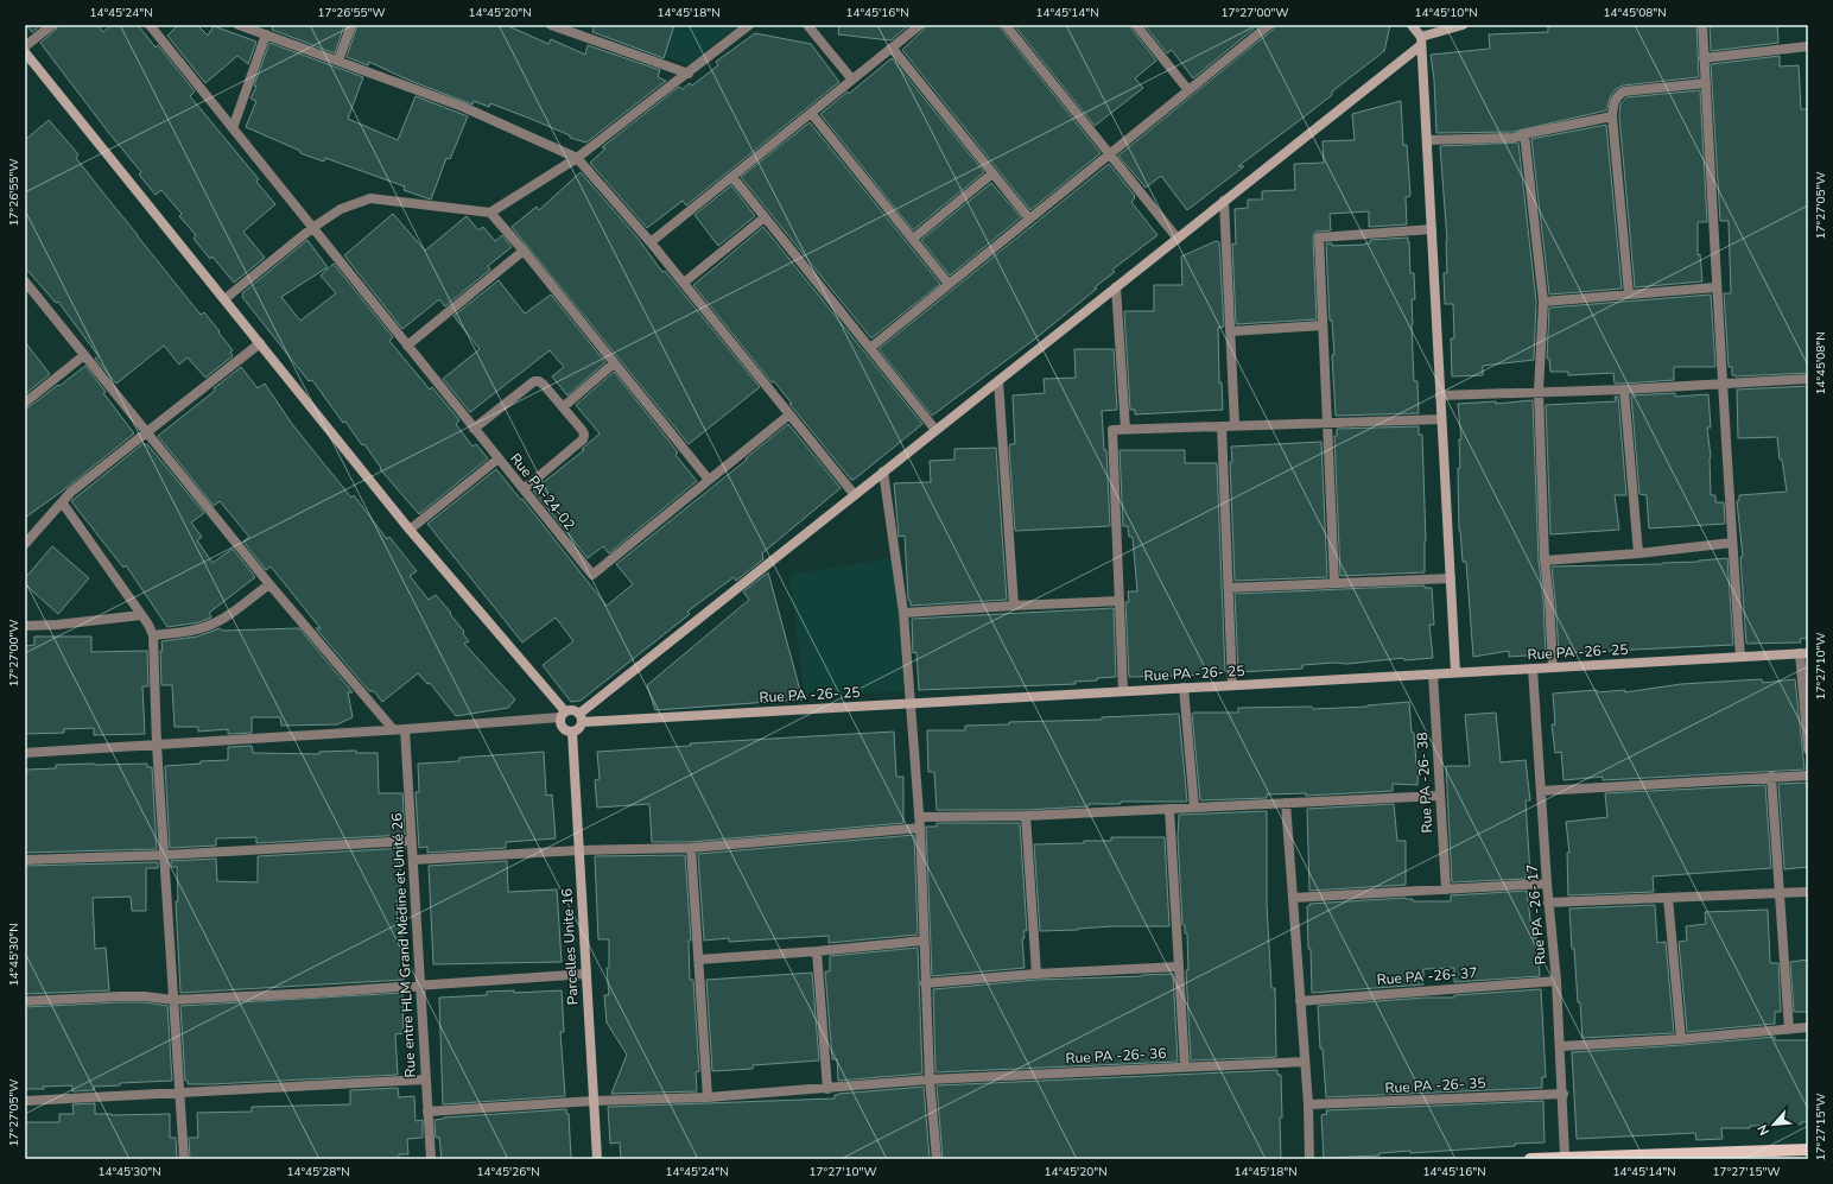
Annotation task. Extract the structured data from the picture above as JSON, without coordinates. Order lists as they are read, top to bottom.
{
  "streets": {
    "street": [
      "Rue PA-24-02",
      "Rue PA -26- 25",
      "Rue PA -26- 38",
      "Rue PA -26- 17",
      "Rue entre HLM Grand Médine et Unité 26",
      "Parcelles Unite 16",
      "Rue PA -26- 37",
      "Rue PA -26- 36",
      "Rue PA -26- 35"
    ]
  },
  "crossings": [
    ["Rue PA -26- 25", "Rue PA -26- 38"],
    ["Rue PA -26- 25", "Rue PA -26- 17"],
    ["Rue PA -26- 25", "Parcelles Unite 16"],
    ["Rue PA -26- 17", "Rue PA -26- 37"],
    ["Rue PA -26- 17", "Rue PA -26- 35"],
    ["Rue entre HLM Grand Médine et Unité 26", "Rue PA -26- 36"],
    ["Parcelles Unite 16", "Rue PA -26- 36"]
  ],
  "north": "bottom left",
  "coordinates": [
    "14°45'24\"N",
    "17°26'55\"W",
    "14°45'20\"N",
    "14°45'18\"N",
    "14°45'16\"N",
    "14°45'14\"N",
    "17°27'00\"W",
    "14°45'10\"N",
    "14°45'08\"N",
    "17°27'05\"W",
    "17°27'10\"W",
    "14°45'30\"N",
    "17°27'15\"W",
    "14°45'28\"N",
    "14°45'26\"N"
  ]
}
